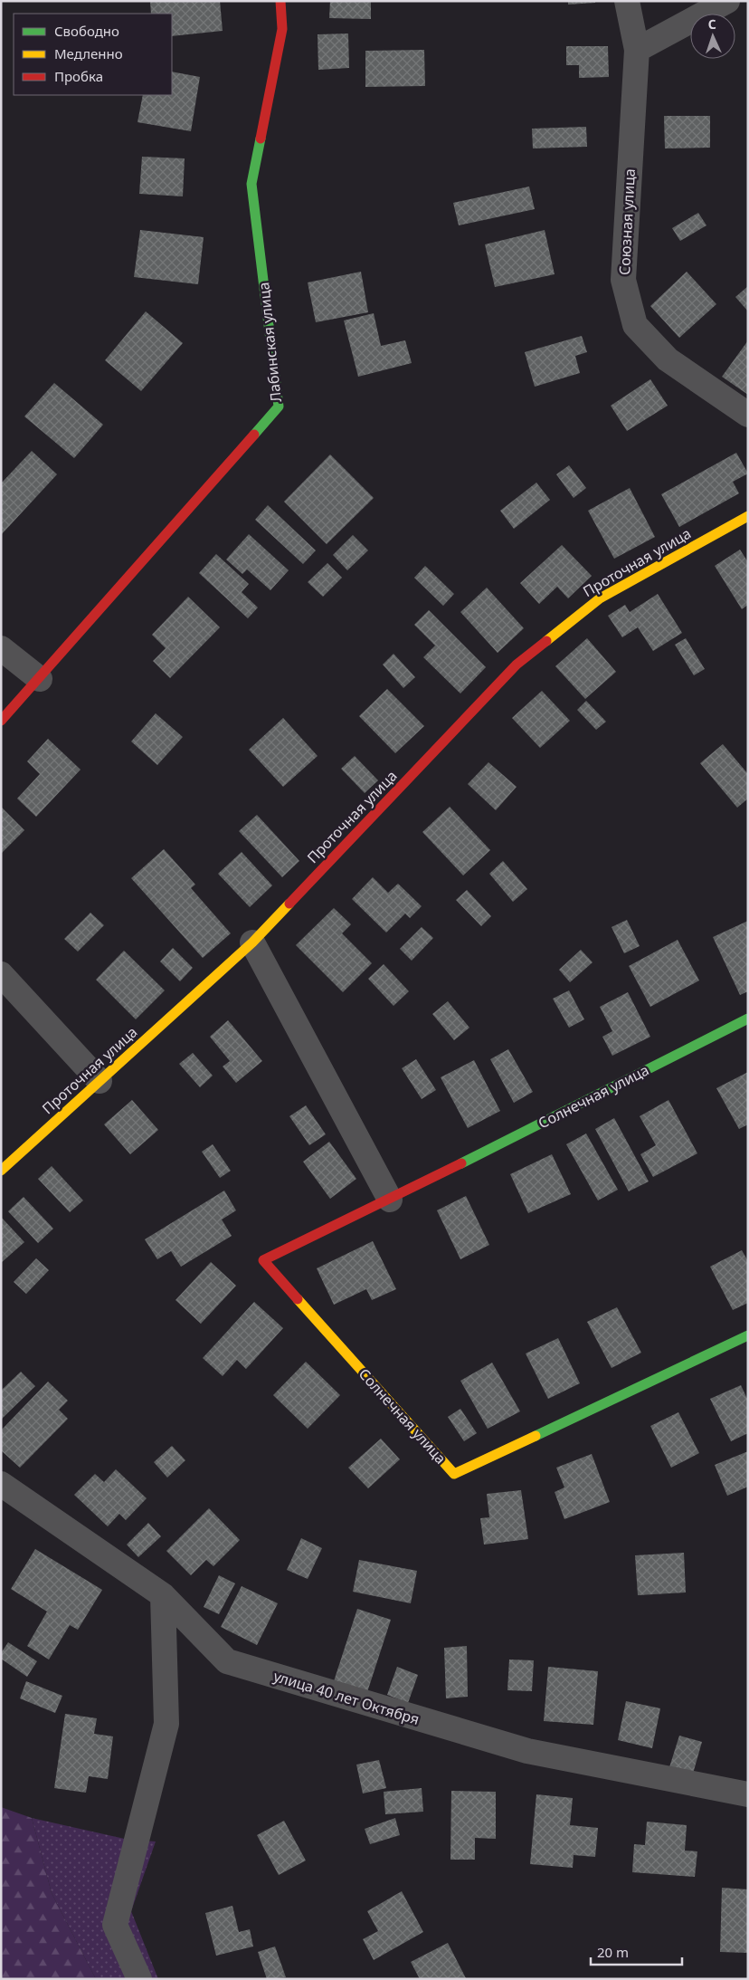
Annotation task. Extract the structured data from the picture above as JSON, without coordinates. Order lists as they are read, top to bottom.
{
  "streets": {
    "street": [
      "Союзная улица",
      "Лабинская улица",
      "Проточная улица",
      "Солнечная улица",
      "улица 40 лет Октября"
    ]
  },
  "legend": ["Свободно", "Медленно", "Пробка"],
  "scale_bar": "20 m",
  "north": "top"
}
